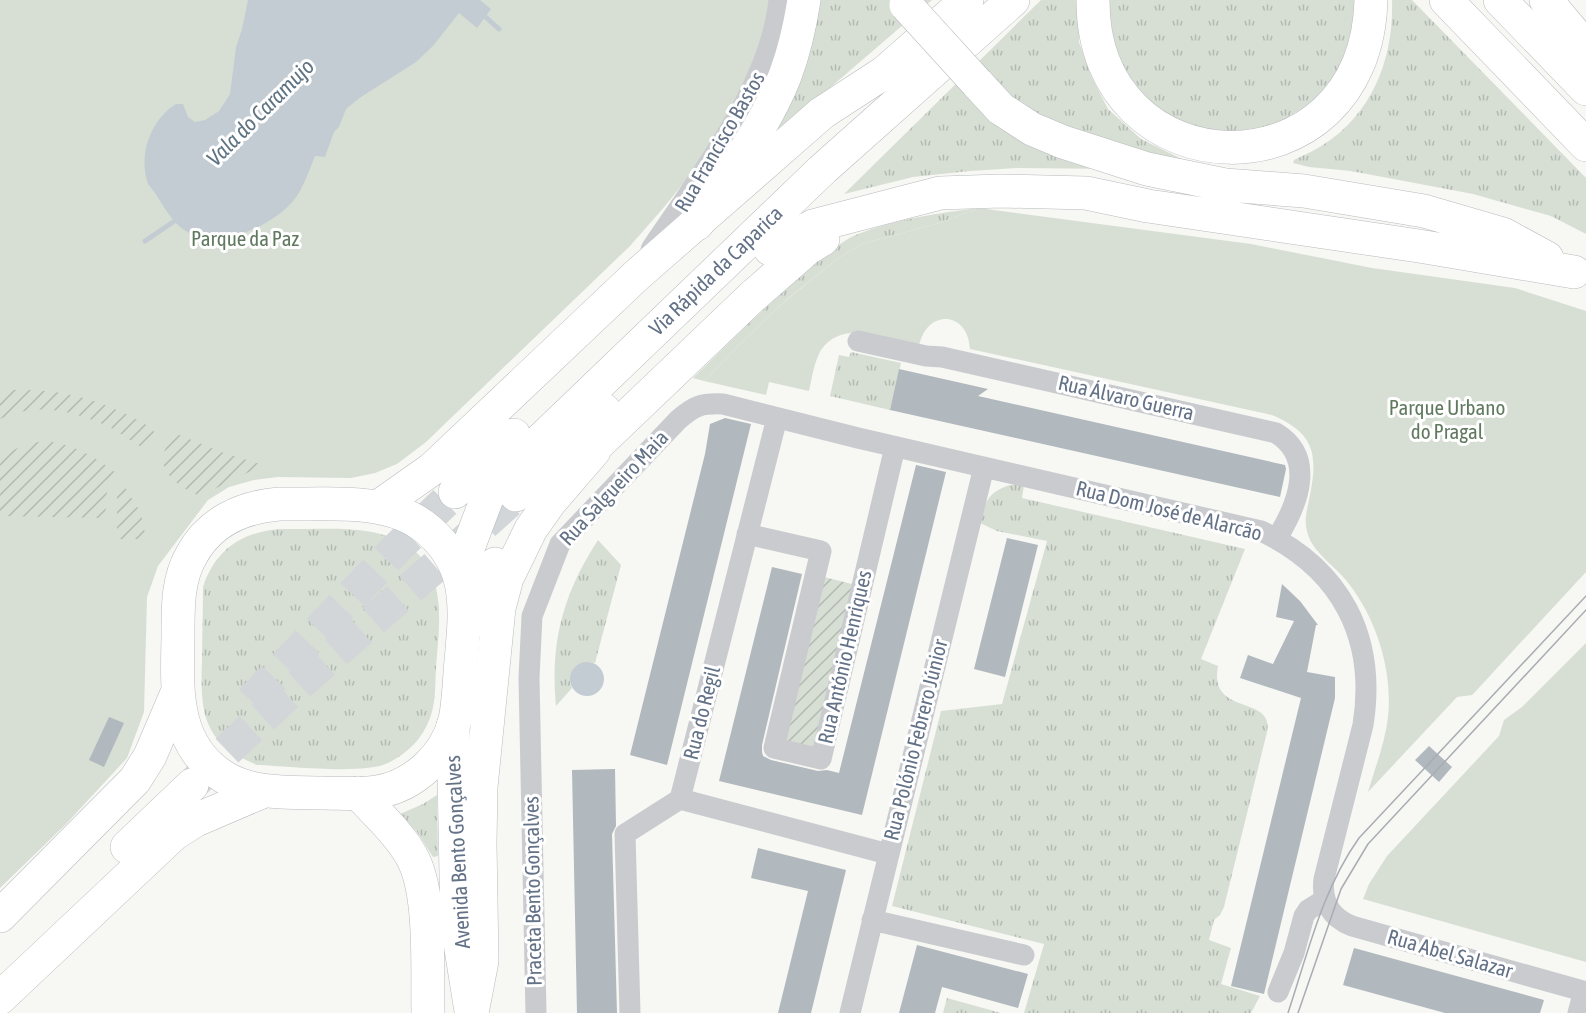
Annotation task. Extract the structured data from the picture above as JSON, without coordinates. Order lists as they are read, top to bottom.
{
  "streets": {
    "main road": ["Via Rápida da Caparica", "Avenida Bento Gonçalves"],
    "street": [
      "Rua Francisco Bastos",
      "Rua Álvaro Guerra",
      "Rua Salgueiro Maia",
      "Rua Dom José de Alarcão",
      "Rua António Henriques",
      "Rua do Regil",
      "Rua Polónio Febrero Júnior",
      "Praceta Bento Gonçalves",
      "Rua Abel Salazar"
    ]
  },
  "crossings": [
    ["Rua Álvaro Guerra", "Rua Dom José de Alarcão"],
    ["Rua Salgueiro Maia", "Rua Dom José de Alarcão"],
    ["Rua Salgueiro Maia", "Rua do Regil"],
    ["Rua Salgueiro Maia", "Praceta Bento Gonçalves"],
    ["Rua Dom José de Alarcão", "Rua António Henriques"],
    ["Rua Dom José de Alarcão", "Rua do Regil"],
    ["Rua Dom José de Alarcão", "Rua Polónio Febrero Júnior"],
    ["Rua Dom José de Alarcão", "Rua Abel Salazar"],
    ["Rua António Henriques", "Rua do Regil"]
  ],
  "water": ["Vala do Caramujo"],
  "parks": ["Parque da Paz", "Parque Urbano do Pragal"]
}
